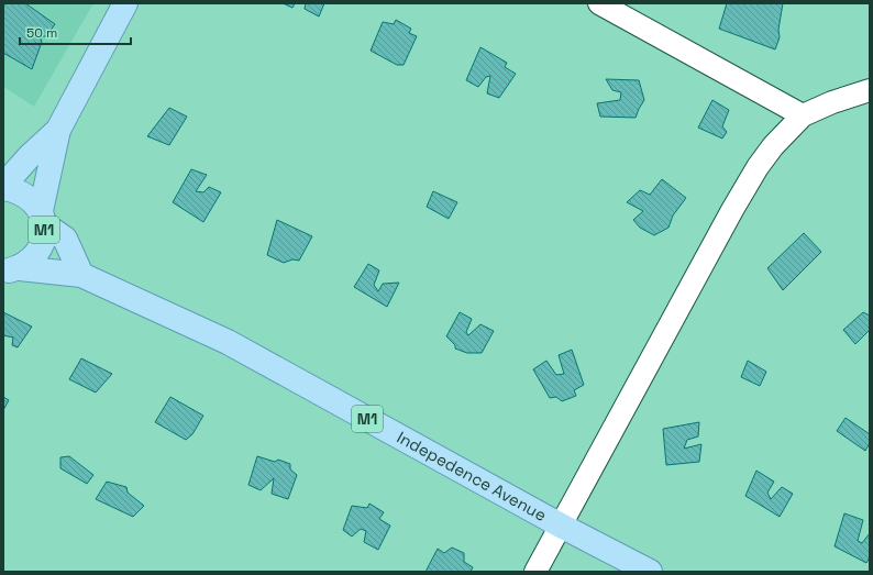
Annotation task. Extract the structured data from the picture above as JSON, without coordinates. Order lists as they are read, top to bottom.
{
  "streets": {
    "main road": ["M1", "Indepedence Avenue"]
  },
  "crossings": [
    ["M1", "Indepedence Avenue"]
  ],
  "scale_bar": "50 m"
}
